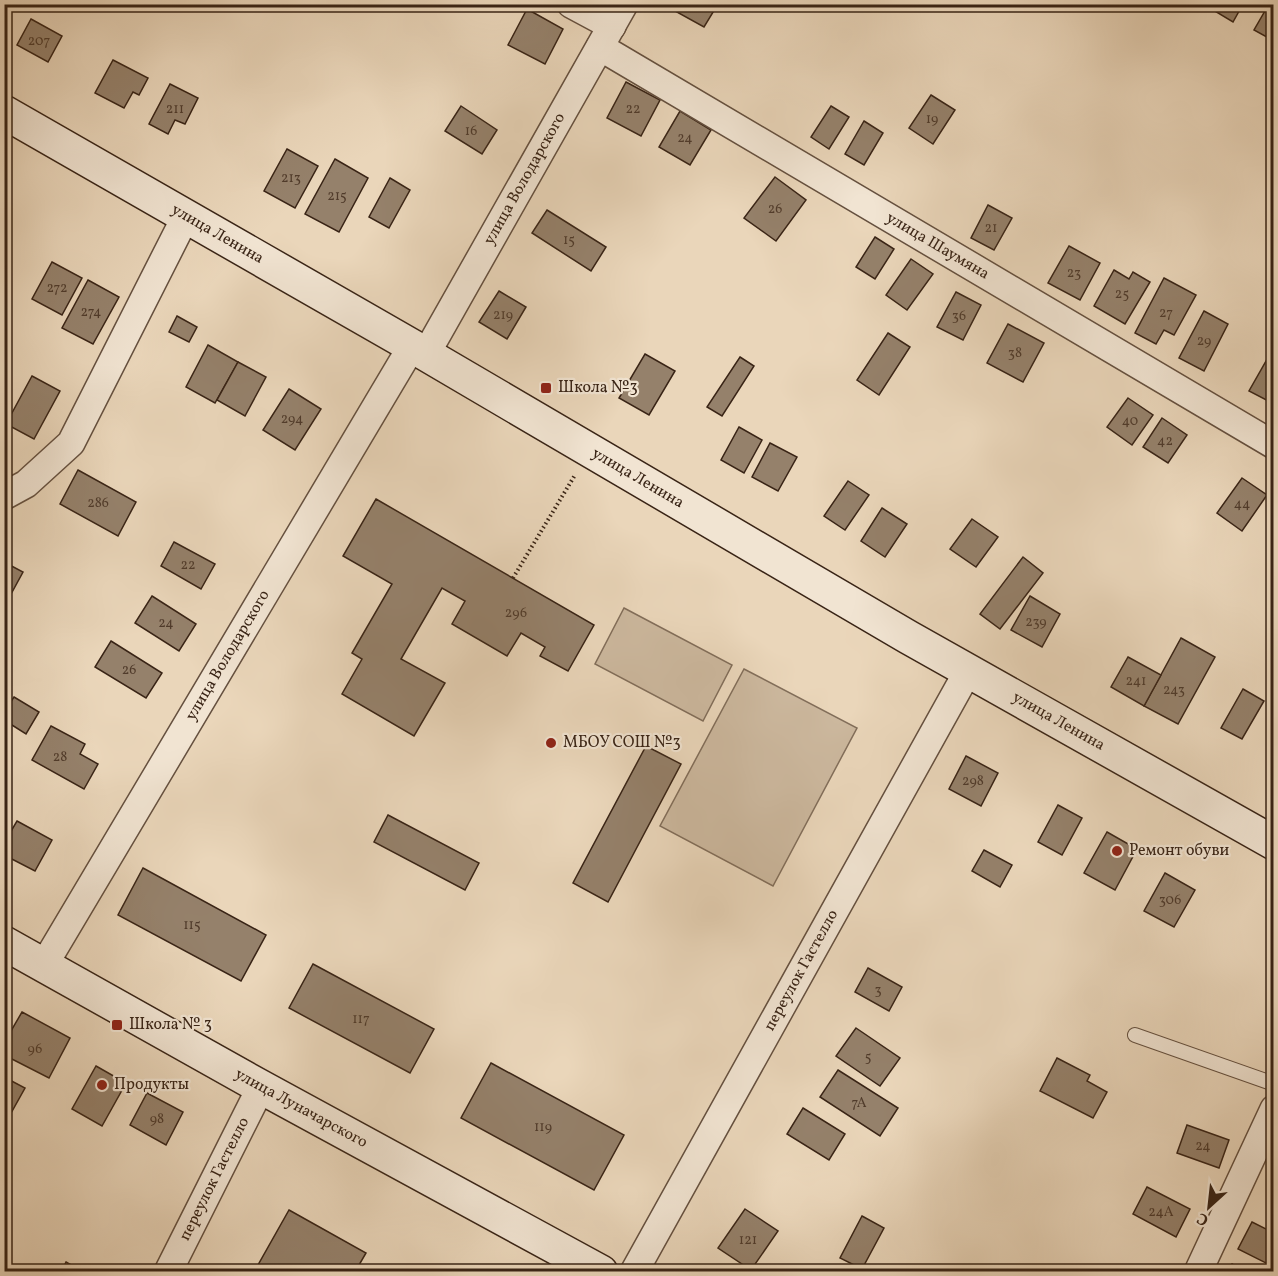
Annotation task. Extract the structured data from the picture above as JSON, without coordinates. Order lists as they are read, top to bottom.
{
  "streets": {
    "main road": ["улица Ленина", "улица Луначарского"],
    "street": ["улица Володарского", "улица Шаумяна", "переулок Гастелло"]
  },
  "crossings": [
    ["улица Володарского", "улица Ленина"],
    ["улица Володарского", "улица Шаумяна"],
    ["улица Володарского", "улица Луначарского"],
    ["улица Ленина", "переулок Гастелло"],
    ["переулок Гастелло", "улица Луначарского"]
  ],
  "places": {
    "transit": ["Школа №3", "Школа № 3"],
    "other": ["МБОУ СОШ №3", "Ремонт обуви", "Продукты"]
  },
  "house_numbers": [
    "207",
    "211",
    "22",
    "19",
    "16",
    "24",
    "213",
    "215",
    "26",
    "21",
    "15",
    "23",
    "272",
    "25",
    "274",
    "27",
    "219",
    "36",
    "29",
    "38",
    "294",
    "40",
    "42",
    "286",
    "44",
    "22",
    "296",
    "239",
    "24",
    "26",
    "241",
    "243",
    "28",
    "298",
    "306",
    "115",
    "3",
    "117",
    "96",
    "5",
    "7А",
    "98",
    "119",
    "24",
    "24А",
    "121"
  ],
  "north": "bottom left"
}
